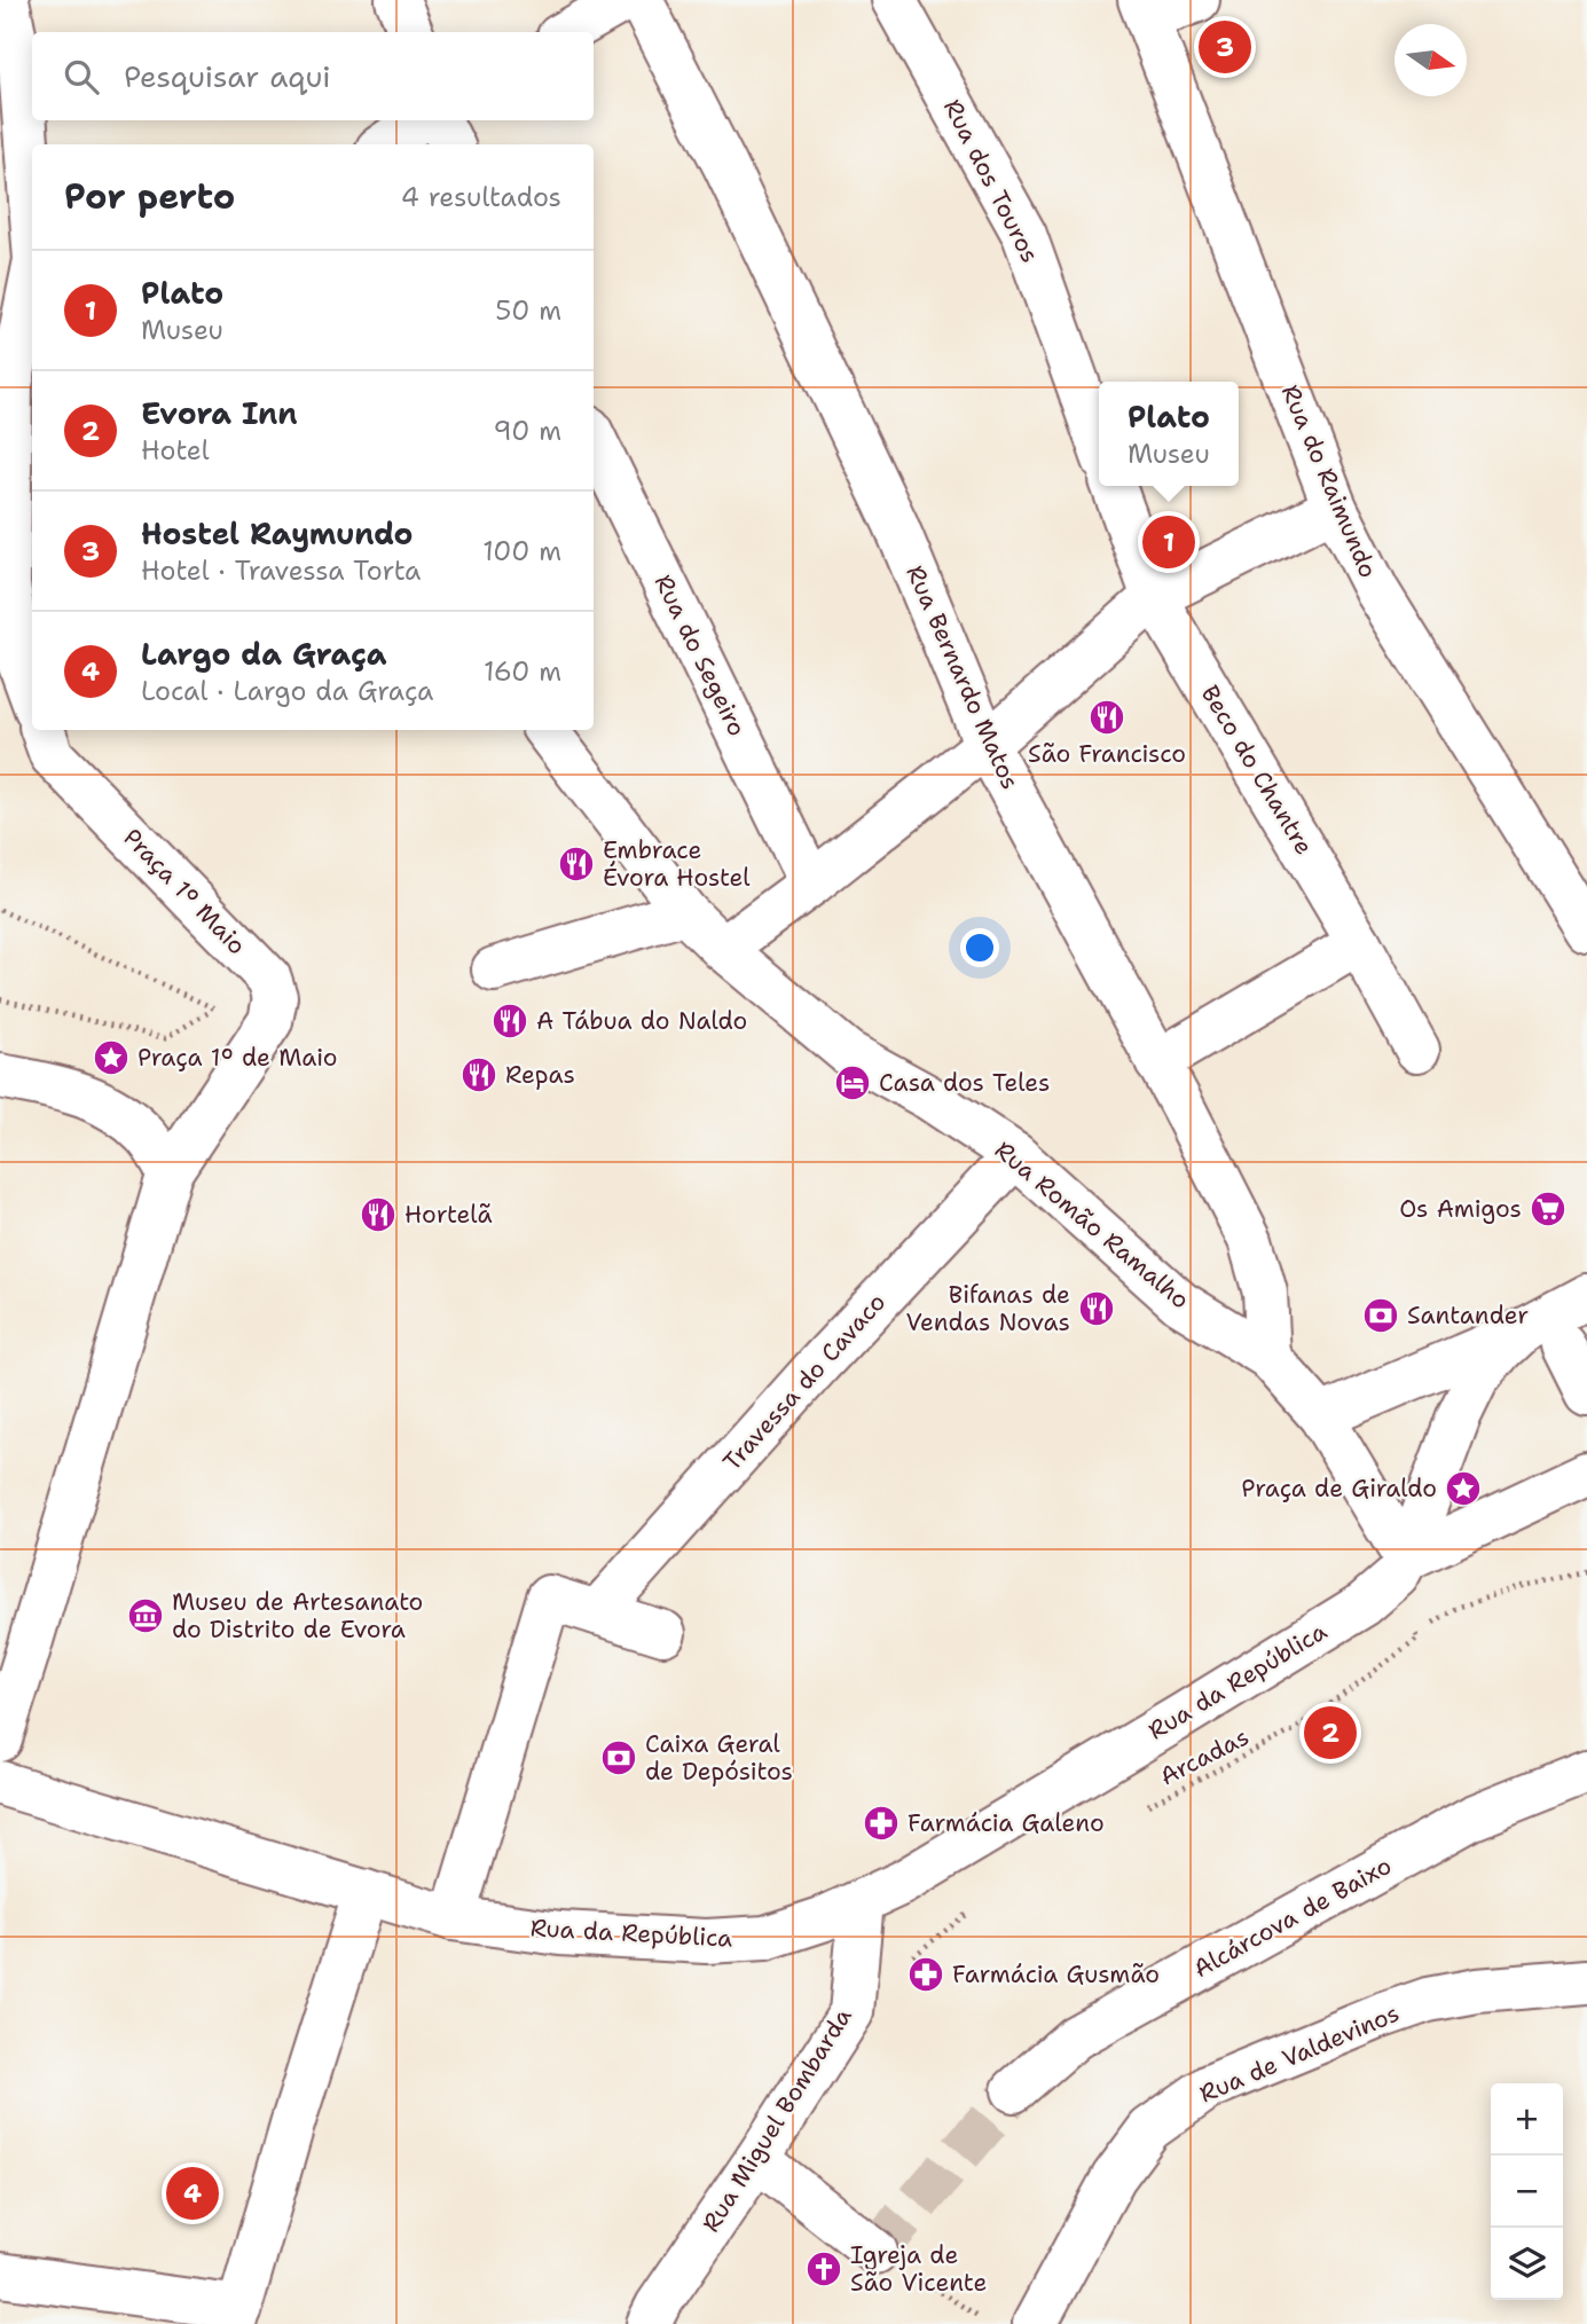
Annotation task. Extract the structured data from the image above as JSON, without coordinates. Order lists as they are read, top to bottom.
{
  "streets": {
    "street": [
      "Rua dos Touros",
      "Rua do Raimundo",
      "Rua do Segeiro",
      "Rua Bernardo Matos",
      "Beco do Chantre",
      "Praça 1º Maio",
      "Rua Romão Ramalho",
      "Travessa do Cavaco",
      "Rua da República",
      "Alcárcova de Baixo",
      "Rua de Valdevinos",
      "Rua Miguel Bombarda"
    ],
    "path": ["Arcadas"]
  },
  "crossings": [
    ["Rua Bernardo Matos", "Rua Romão Ramalho"],
    ["Rua Romão Ramalho", "Travessa do Cavaco"],
    ["Rua da República", "Rua Miguel Bombarda"]
  ],
  "places": {
    "restaurant": [
      "São Francisco",
      "Embrace Évora Hostel",
      "A Tábua do Naldo",
      "Repas",
      "Hortelã",
      "Bifanas de Vendas Novas"
    ],
    "place": ["Praça 1º de Maio", "Praça de Giraldo"],
    "hotel": ["Casa dos Teles"],
    "supermarket": ["Os Amigos"],
    "bank": ["Santander", "Caixa Geral de Depósitos"],
    "museum": ["Museu de Artesanato do Distrito de Evora"],
    "pharmacy": ["Farmácia Galeno", "Farmácia Gusmão"],
    "church": ["Igreja de São Vicente"]
  },
  "north": "right",
  "page": {
    "pins": [
      "3",
      "1",
      "2",
      "4"
    ],
    "search": "Pesquisar aqui",
    "heading": ["Por perto", "4 resultados"],
    "list": [
      {
        "mark": "1",
        "name": "Plato",
        "note": "Museu",
        "value": "50 m"
      },
      {
        "mark": "2",
        "name": "Evora Inn",
        "note": "Hotel",
        "value": "90 m"
      },
      {
        "mark": "3",
        "name": "Hostel Raymundo",
        "note": "Hotel · Travessa Torta",
        "value": "100 m"
      },
      {
        "mark": "4",
        "name": "Largo da Graça",
        "note": "Local · Largo da Graça",
        "value": "160 m"
      }
    ],
    "popup": ["Plato", "Museu"],
    "map_buttons": ["+", "−"]
  }
}
